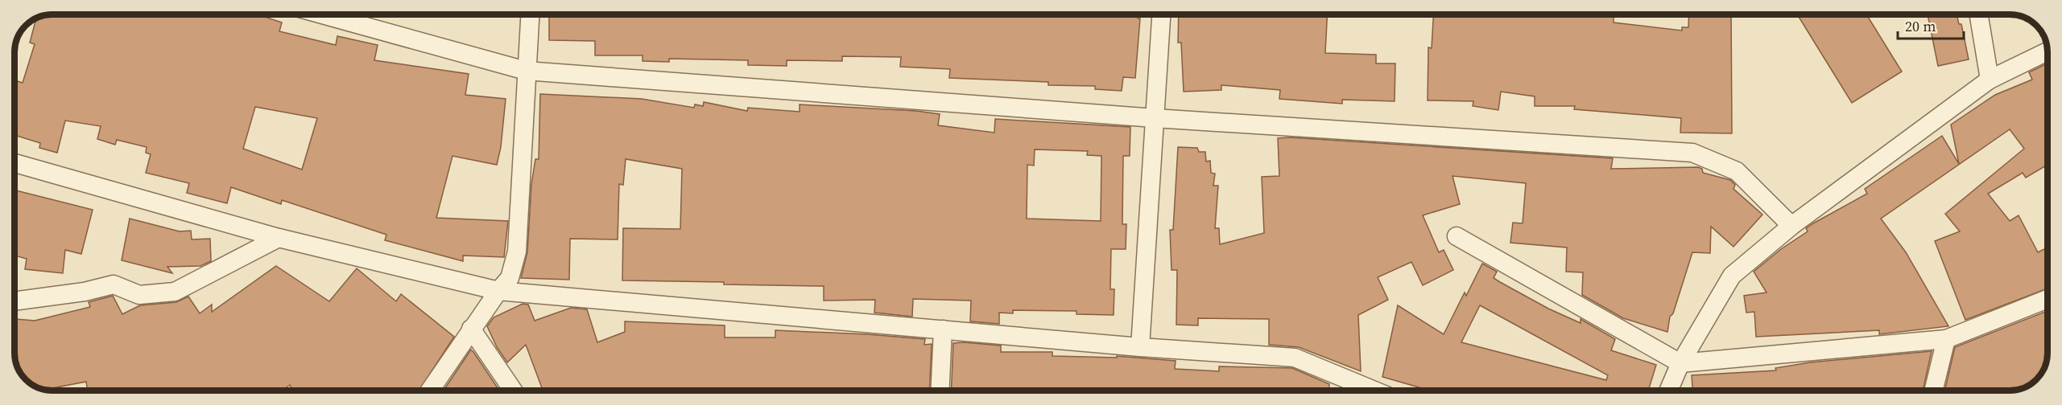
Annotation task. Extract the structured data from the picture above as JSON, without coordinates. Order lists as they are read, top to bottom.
{
  "scale_bar": "20 m"
}
